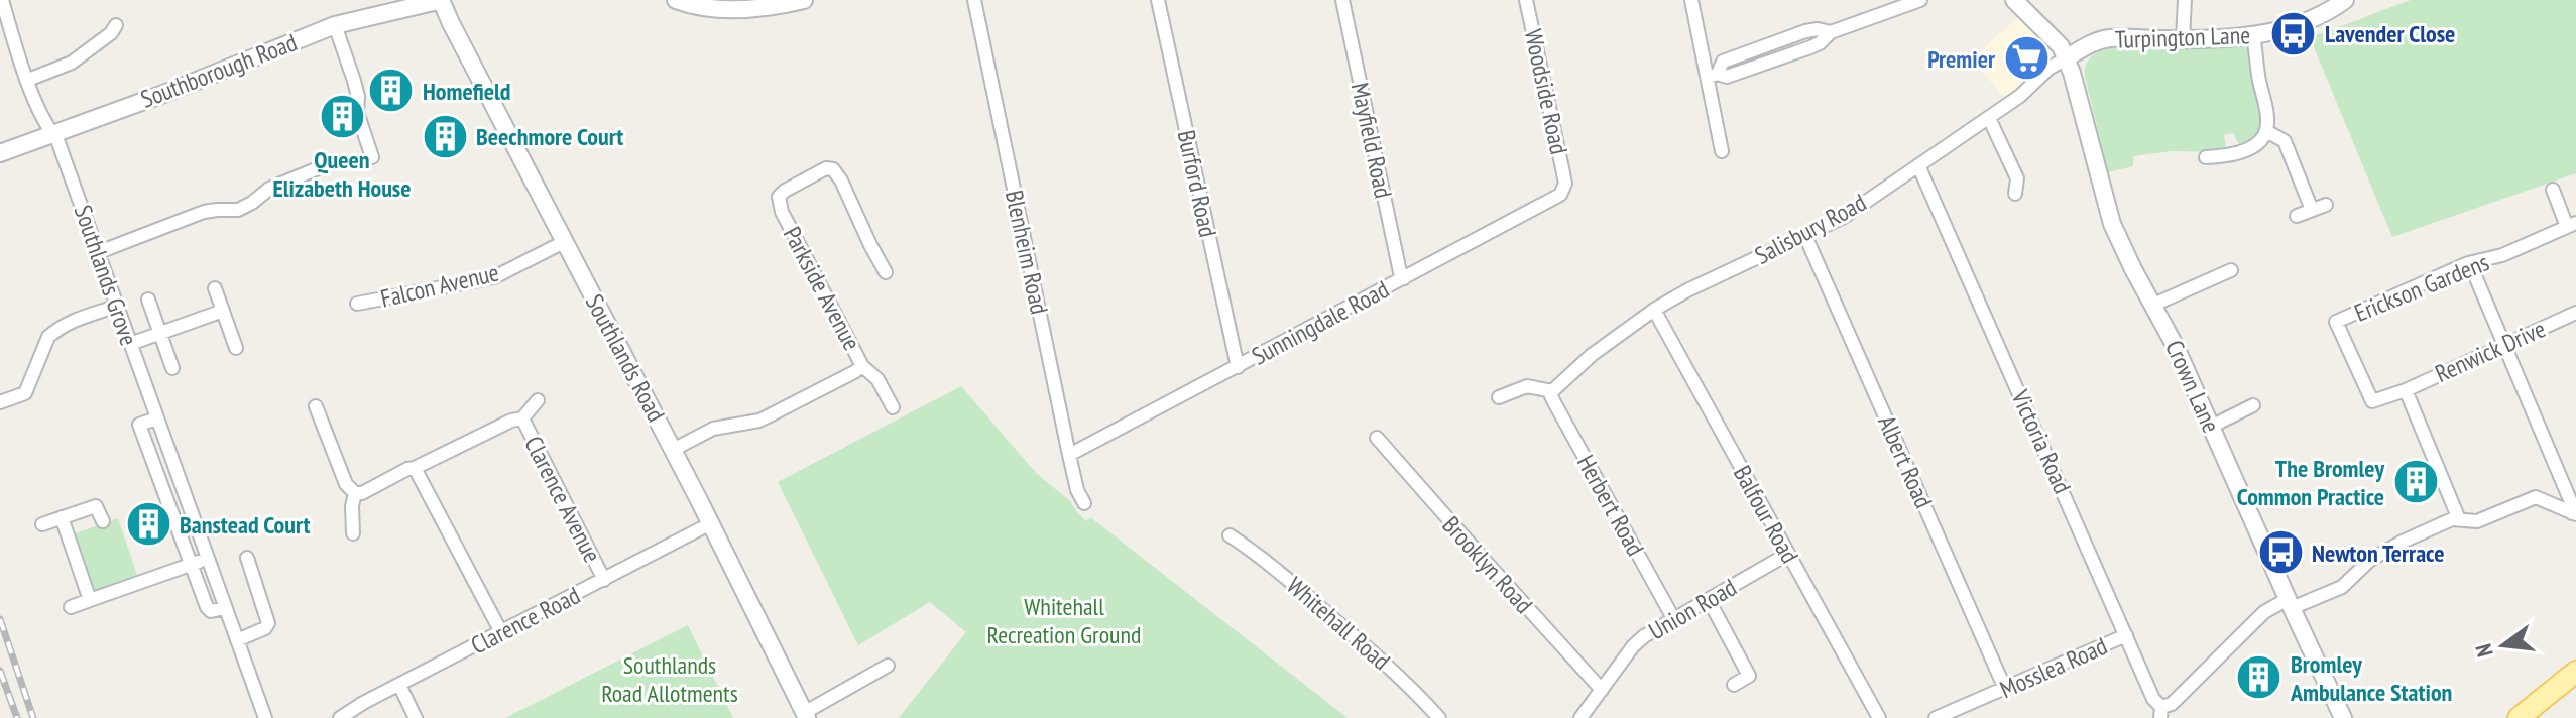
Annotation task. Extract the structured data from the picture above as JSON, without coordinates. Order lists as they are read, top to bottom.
{
  "streets": {
    "street": [
      "Turpington Lane",
      "Southborough Road",
      "Woodside Road",
      "Mayfield Road",
      "Burford Road",
      "Salisbury Road",
      "Blenheim Road",
      "Southlands Grove",
      "Falcon Avenue",
      "Erickson Gardens",
      "Parkside Avenue",
      "Sunningdale Road",
      "Renwick Drive",
      "Southlands Road",
      "Crown Lane",
      "Victoria Road",
      "Albert Road",
      "Clarence Avenue",
      "Herbert Road",
      "Balfour Road",
      "Brooklyn Road",
      "Union Road",
      "Clarence Road",
      "Whitehall Road",
      "Mosslea Road"
    ]
  },
  "crossings": [
    ["Turpington Lane", "Salisbury Road"],
    ["Turpington Lane", "Crown Lane"],
    ["Southborough Road", "Southlands Grove"],
    ["Southborough Road", "Southlands Road"],
    ["Woodside Road", "Sunningdale Road"],
    ["Mayfield Road", "Sunningdale Road"],
    ["Burford Road", "Sunningdale Road"],
    ["Salisbury Road", "Crown Lane"],
    ["Salisbury Road", "Victoria Road"],
    ["Salisbury Road", "Albert Road"],
    ["Salisbury Road", "Herbert Road"],
    ["Salisbury Road", "Balfour Road"],
    ["Blenheim Road", "Sunningdale Road"],
    ["Falcon Avenue", "Southlands Road"],
    ["Erickson Gardens", "Renwick Drive"],
    ["Parkside Avenue", "Southlands Road"],
    ["Southlands Road", "Clarence Road"],
    ["Victoria Road", "Mosslea Road"],
    ["Albert Road", "Mosslea Road"],
    ["Clarence Avenue", "Clarence Road"],
    ["Herbert Road", "Union Road"],
    ["Balfour Road", "Union Road"],
    ["Brooklyn Road", "Union Road"]
  ],
  "parks": ["Whitehall Recreation Ground", "Southlands Road Allotments"],
  "places": {
    "bus stop": ["Lavender Close", "Newton Terrace"],
    "supermarket": ["Premier"],
    "building": [
      "Homefield",
      "Queen Elizabeth House",
      "Beechmore Court",
      "The Bromley Common Practice",
      "Banstead Court",
      "Bromley Ambulance Station"
    ]
  },
  "north": "left"
}
